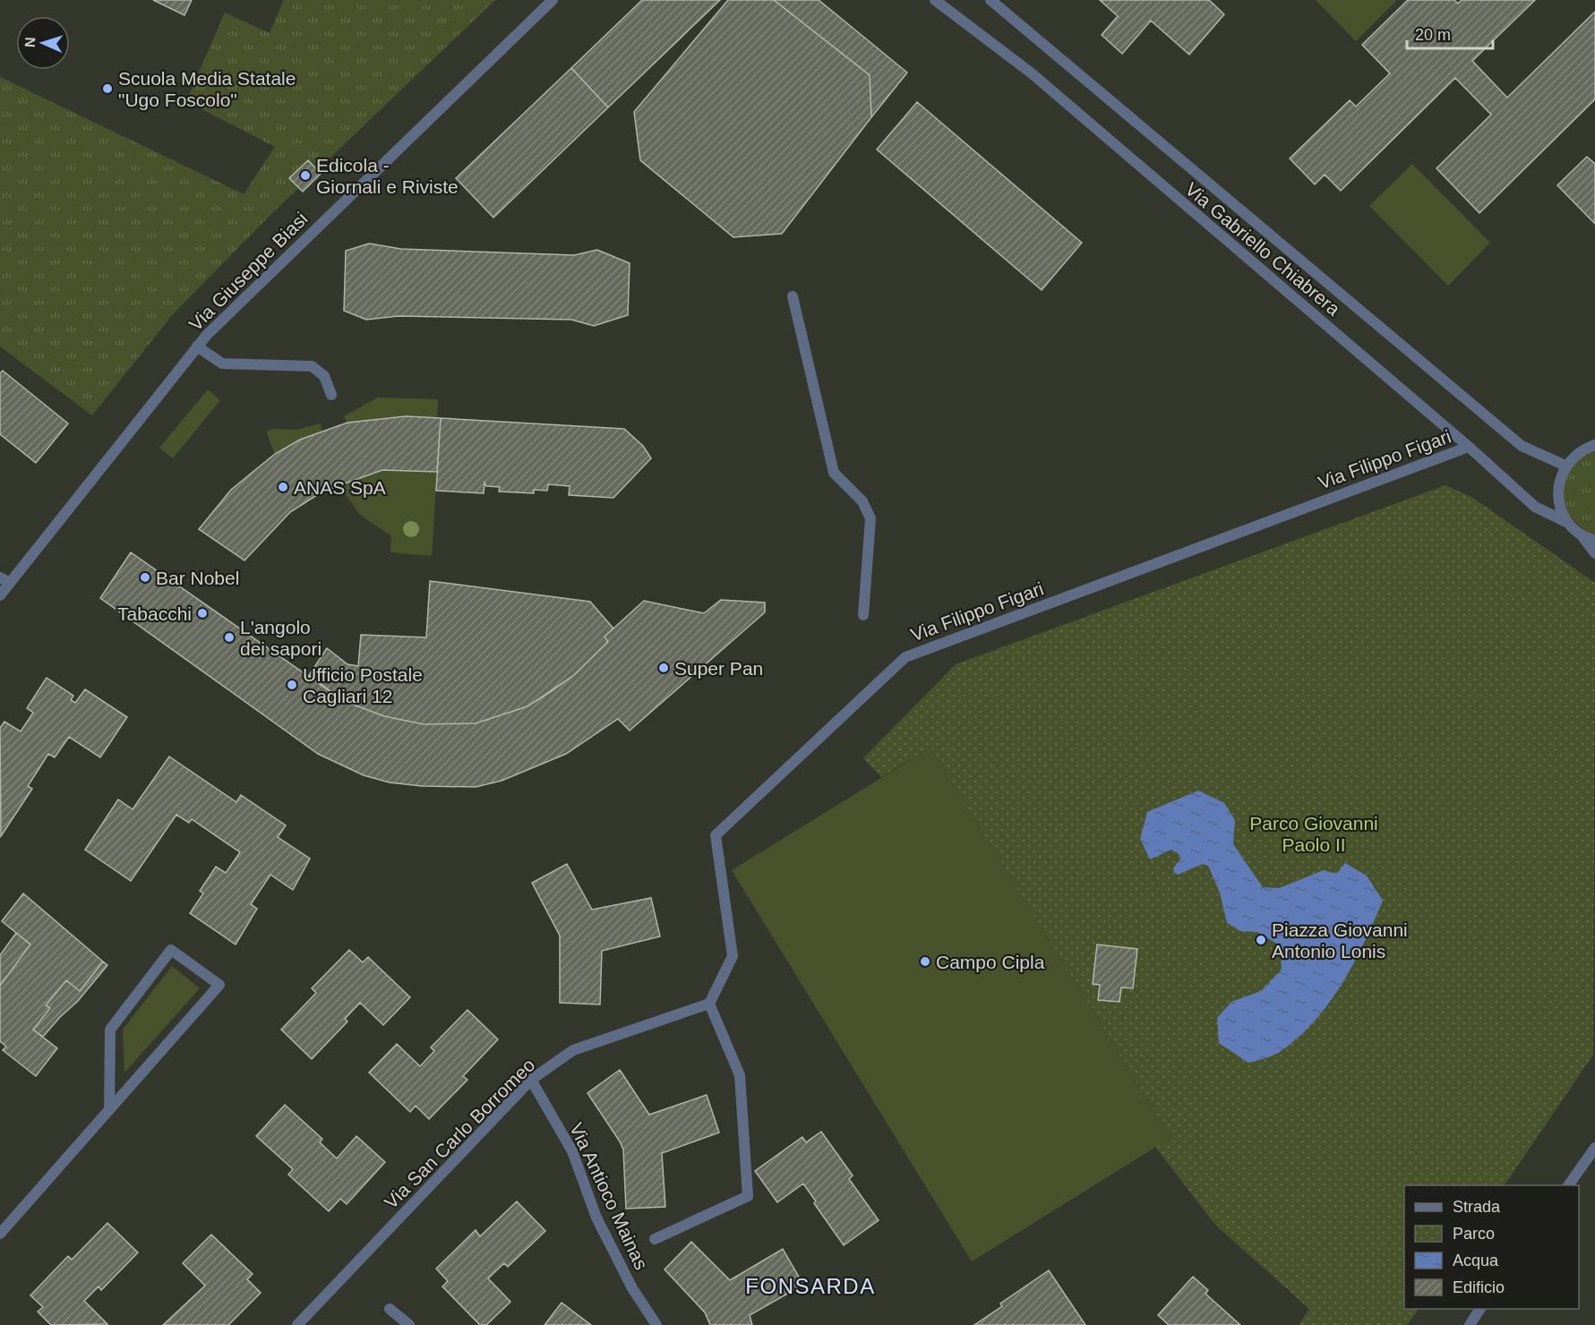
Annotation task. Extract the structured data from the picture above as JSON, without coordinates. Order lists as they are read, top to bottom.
{
  "streets": {
    "street": [
      "Via Gabriello Chiabrera",
      "Via Giuseppe Biasi",
      "Via Filippo Figari",
      "Via San Carlo Borromeo",
      "Via Antioco Mainas"
    ]
  },
  "crossings": [
    ["Via Gabriello Chiabrera", "Via Filippo Figari"],
    ["Via Filippo Figari", "Via San Carlo Borromeo"],
    ["Via Filippo Figari", "Via Antioco Mainas"],
    ["Via San Carlo Borromeo", "Via Antioco Mainas"]
  ],
  "districts": ["FONSARDA"],
  "parks": ["Parco Giovanni Paolo II"],
  "places": [
    "Scuola Media Statale \"Ugo Foscolo\"",
    "Edicola - Giornali e Riviste",
    "ANAS SpA",
    "Bar Nobel",
    "Tabacchi",
    "L'angolo dei sapori",
    "Super Pan",
    "Ufficio Postale Cagliari 12",
    "Piazza Giovanni Antonio Lonis",
    "Campo Cipla"
  ],
  "legend": [
    "Strada",
    "Parco",
    "Acqua",
    "Edificio"
  ],
  "scale_bar": "20 m",
  "north": "left"
}
